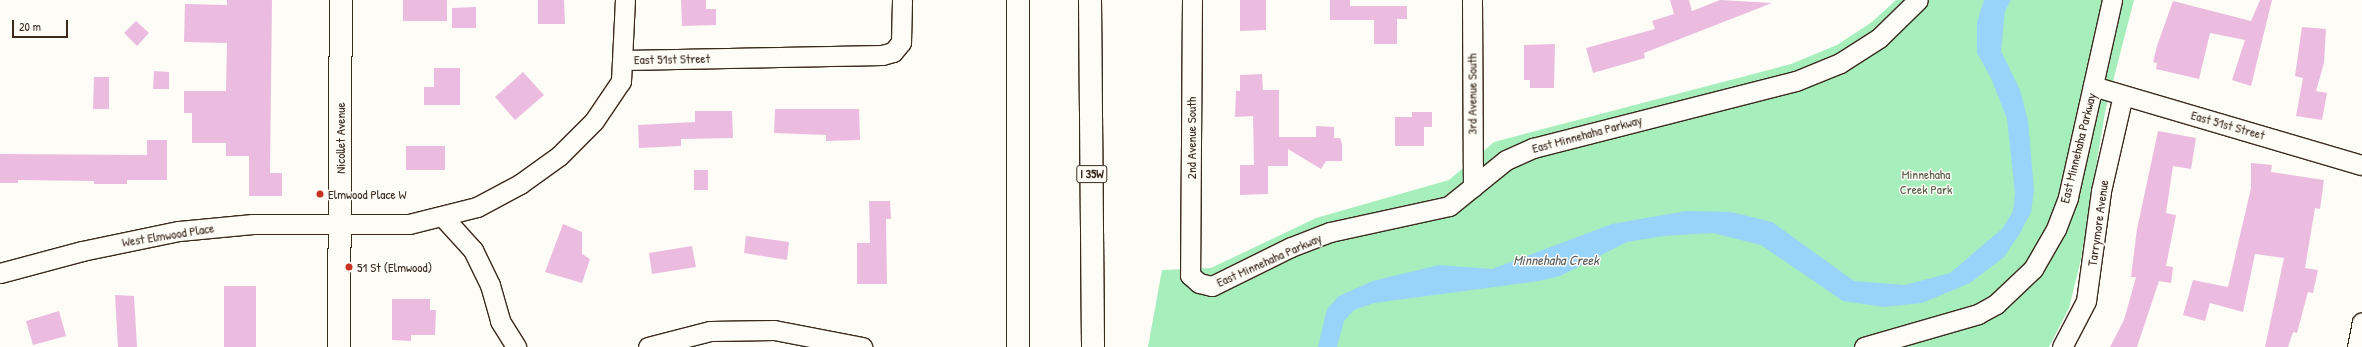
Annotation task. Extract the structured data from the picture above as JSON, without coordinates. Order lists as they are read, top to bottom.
{
  "streets": {
    "main road": ["Nicollet Avenue", "I 35W"],
    "street": [
      "East 51st Street",
      "3rd Avenue South",
      "East Minnehaha Parkway",
      "2nd Avenue South",
      "Tarrymore Avenue",
      "West Elmwood Place"
    ]
  },
  "crossings": [
    ["East 51st Street", "East Minnehaha Parkway"],
    ["East 51st Street", "Nicollet Avenue"],
    ["East 51st Street", "Tarrymore Avenue"],
    ["East 51st Street", "West Elmwood Place"],
    ["3rd Avenue South", "East Minnehaha Parkway"],
    ["East Minnehaha Parkway", "2nd Avenue South"],
    ["Nicollet Avenue", "West Elmwood Place"]
  ],
  "water": ["Minnehaha Creek"],
  "parks": ["Minnehaha Creek Park"],
  "places": ["Elmwood Place W", "51 St (Elmwood)"],
  "scale_bar": "20 m"
}
